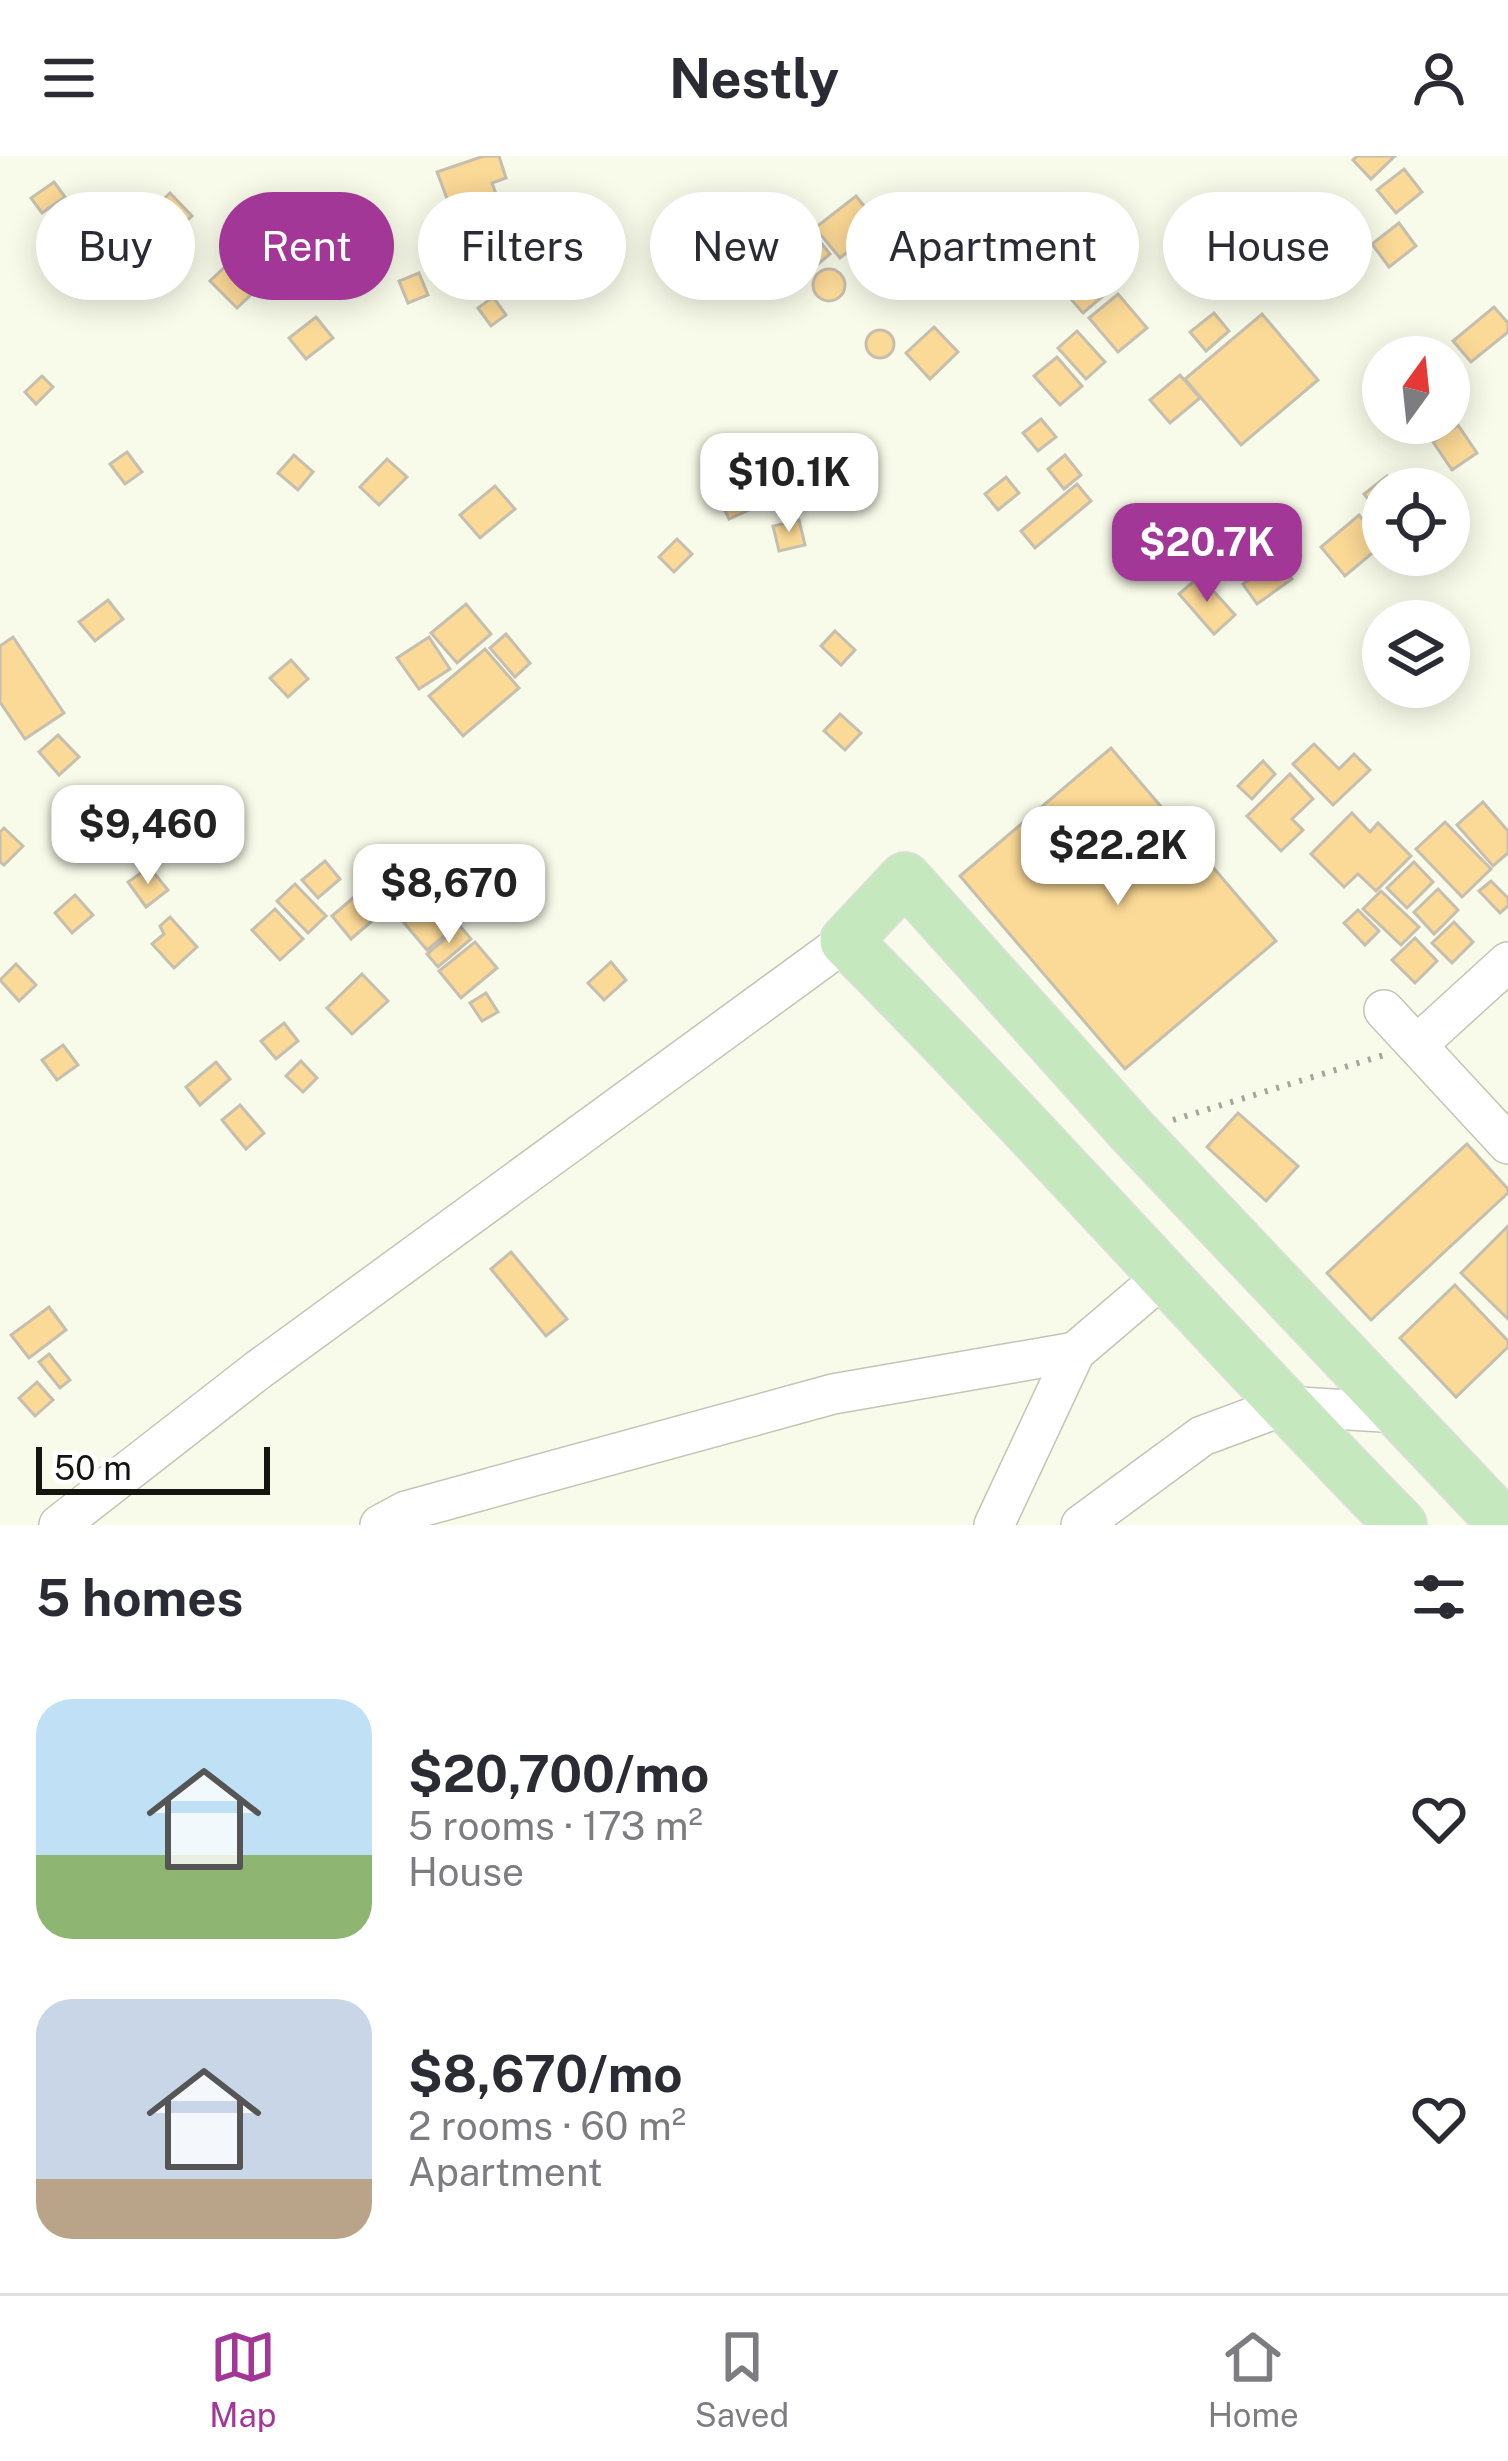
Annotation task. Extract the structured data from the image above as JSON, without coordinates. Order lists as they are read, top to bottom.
{
  "scale_bar": "50 m",
  "north": "top",
  "page": {
    "header": "Nestly",
    "chip": [
      "Buy",
      "Rent",
      "Filters",
      "New",
      "Apartment",
      "House"
    ],
    "price": [
      "$10.1K",
      "$20.7K",
      "$9,460",
      "$22.2K",
      "$8,670"
    ],
    "scale": "50 m",
    "heading": "5 homes",
    "list": [
      {
        "name": "$20,700/mo",
        "note": "5 rooms · 173 m² · House"
      },
      {
        "name": "$8,670/mo",
        "note": "2 rooms · 60 m² · Apartment"
      }
    ],
    "tabs": ["Map", "Saved", "Home"]
  }
}
